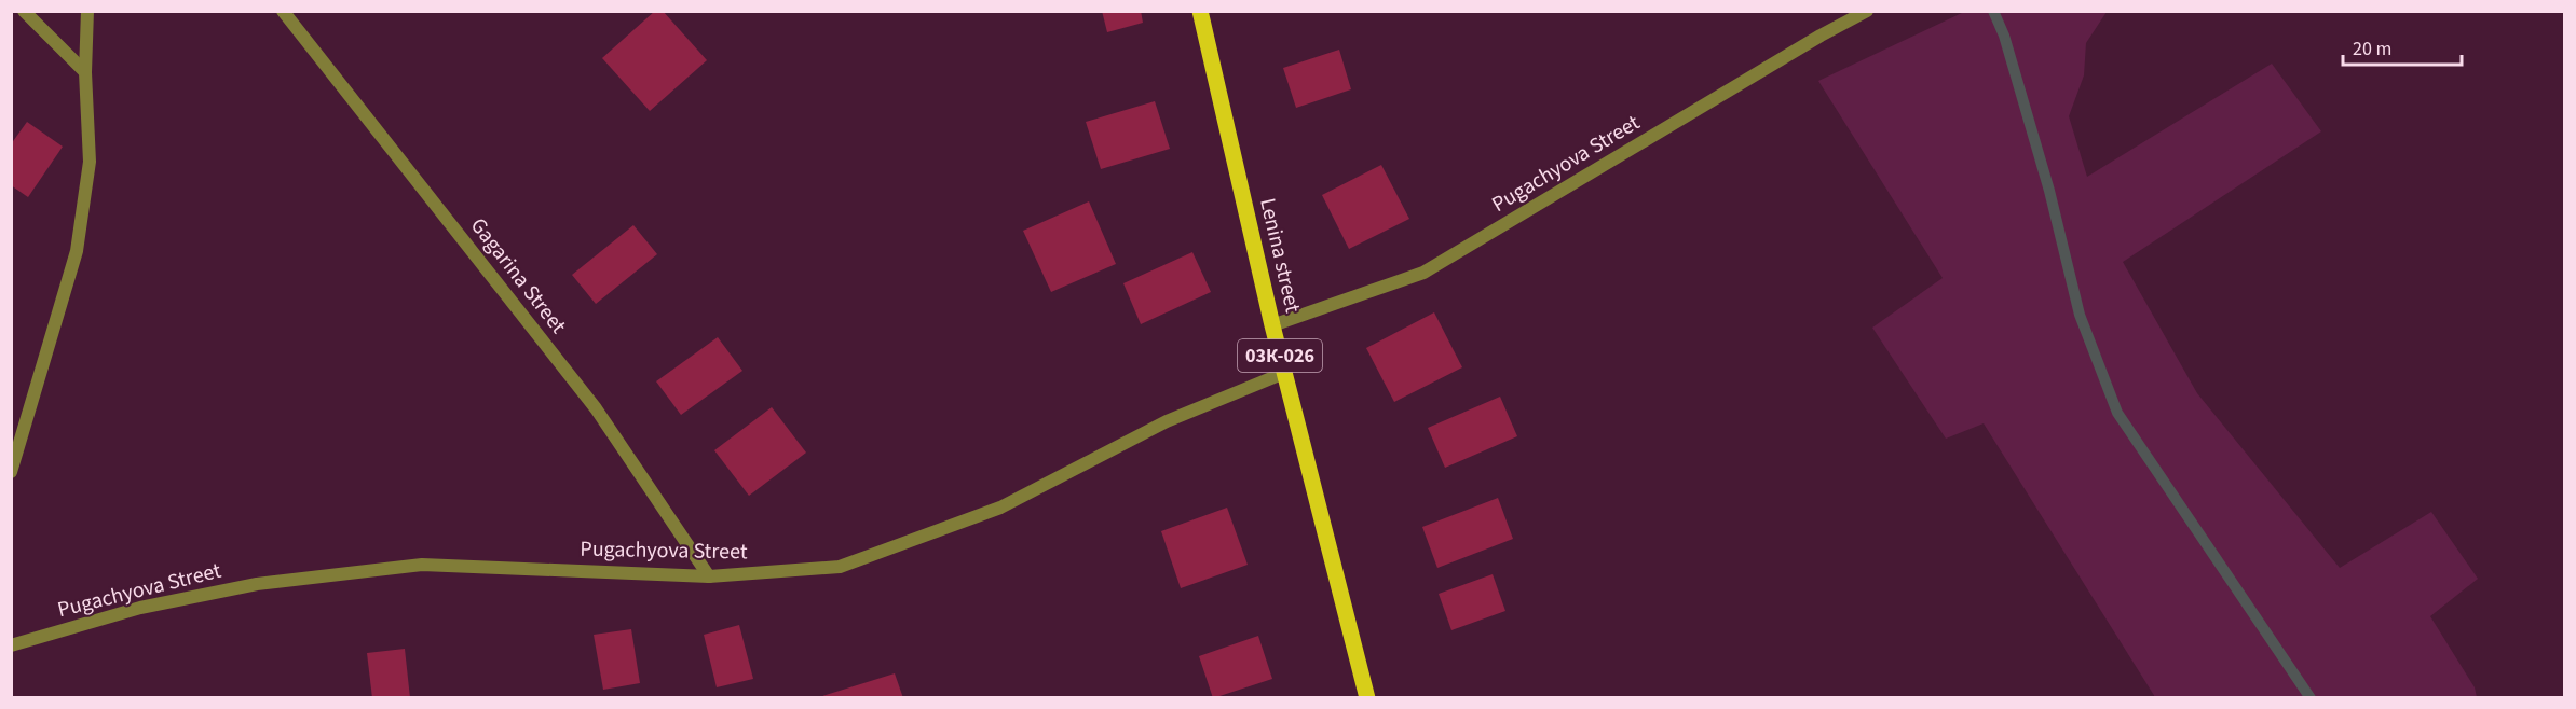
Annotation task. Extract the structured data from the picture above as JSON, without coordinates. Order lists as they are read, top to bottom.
{
  "streets": {
    "main road": ["Lenina street", "03К-026"],
    "street": ["Pugachyova Street", "Gagarina Street"]
  },
  "crossings": [
    ["Pugachyova Street", "Lenina street"],
    ["Pugachyova Street", "Gagarina Street"]
  ],
  "scale_bar": "20 m"
}
